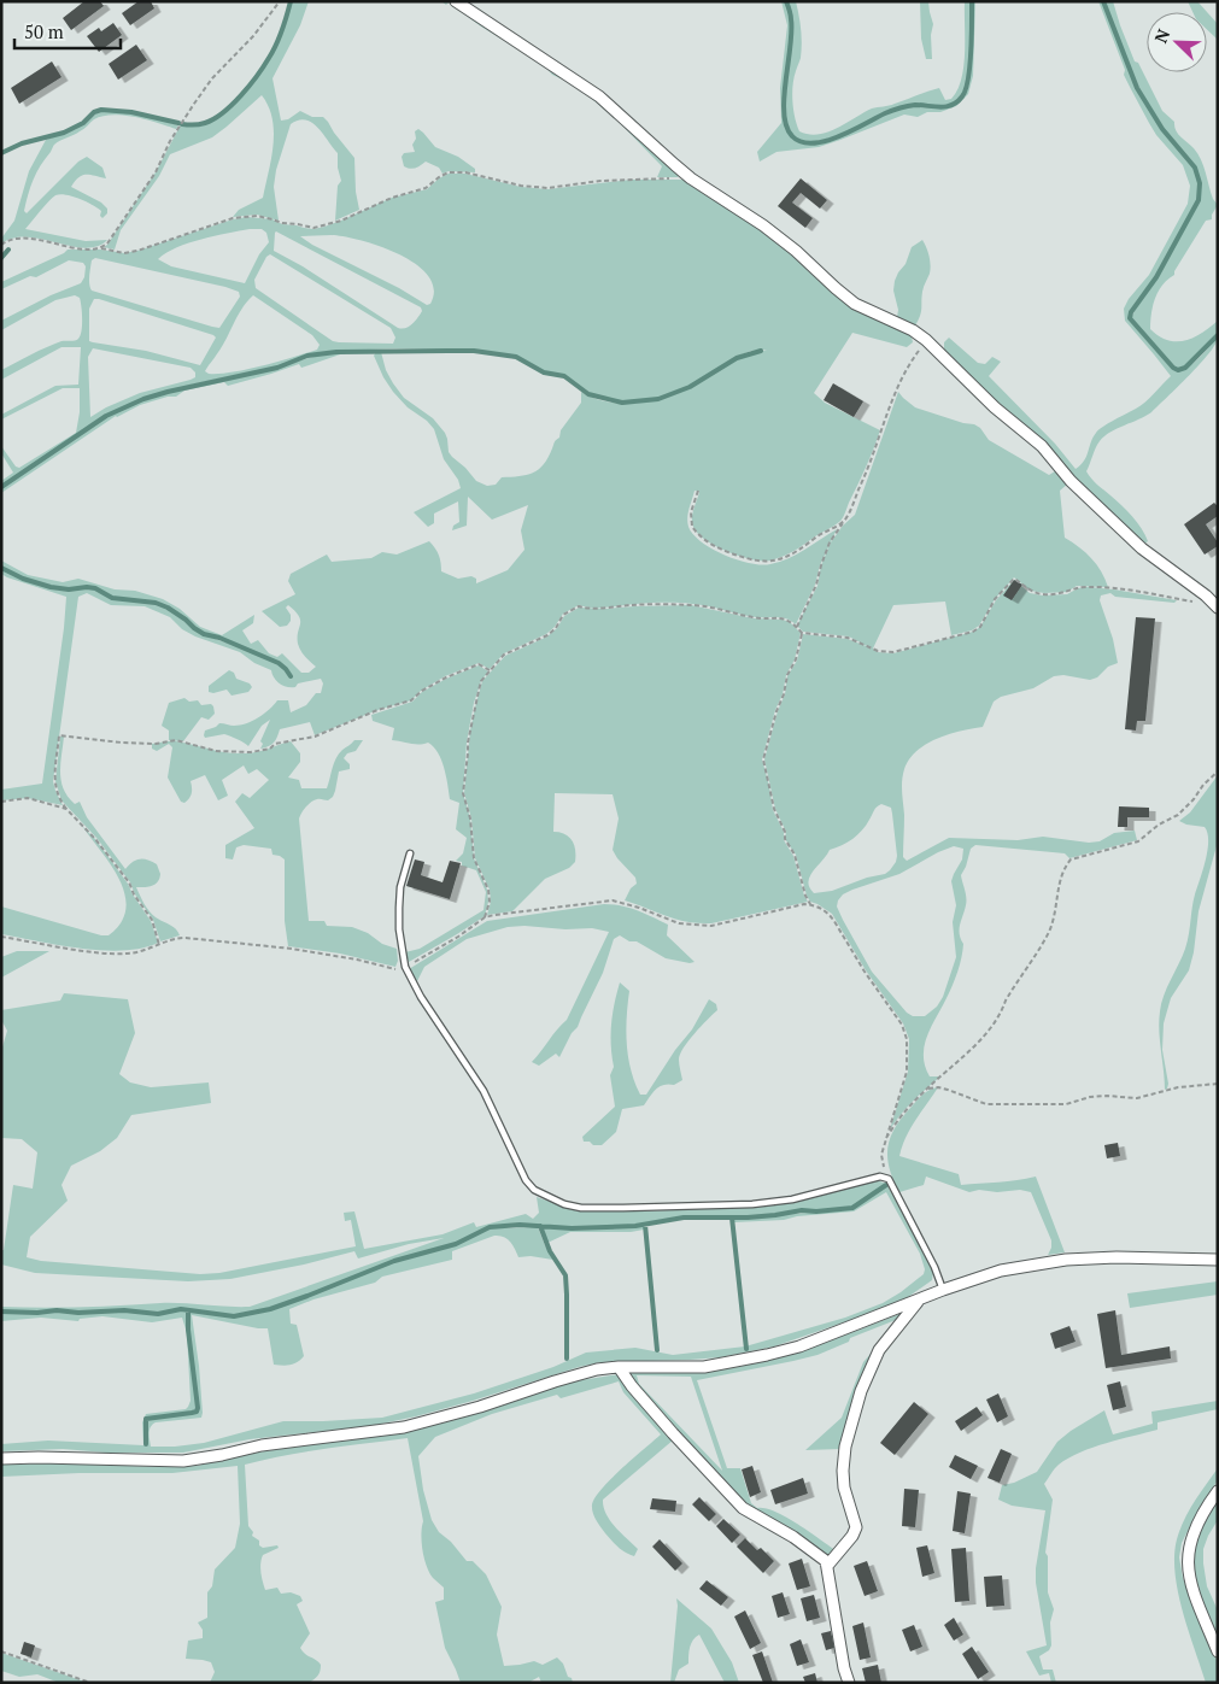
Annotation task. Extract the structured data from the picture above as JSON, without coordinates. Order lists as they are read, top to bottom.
{
  "scale_bar": "50 m",
  "north": "top left"
}
